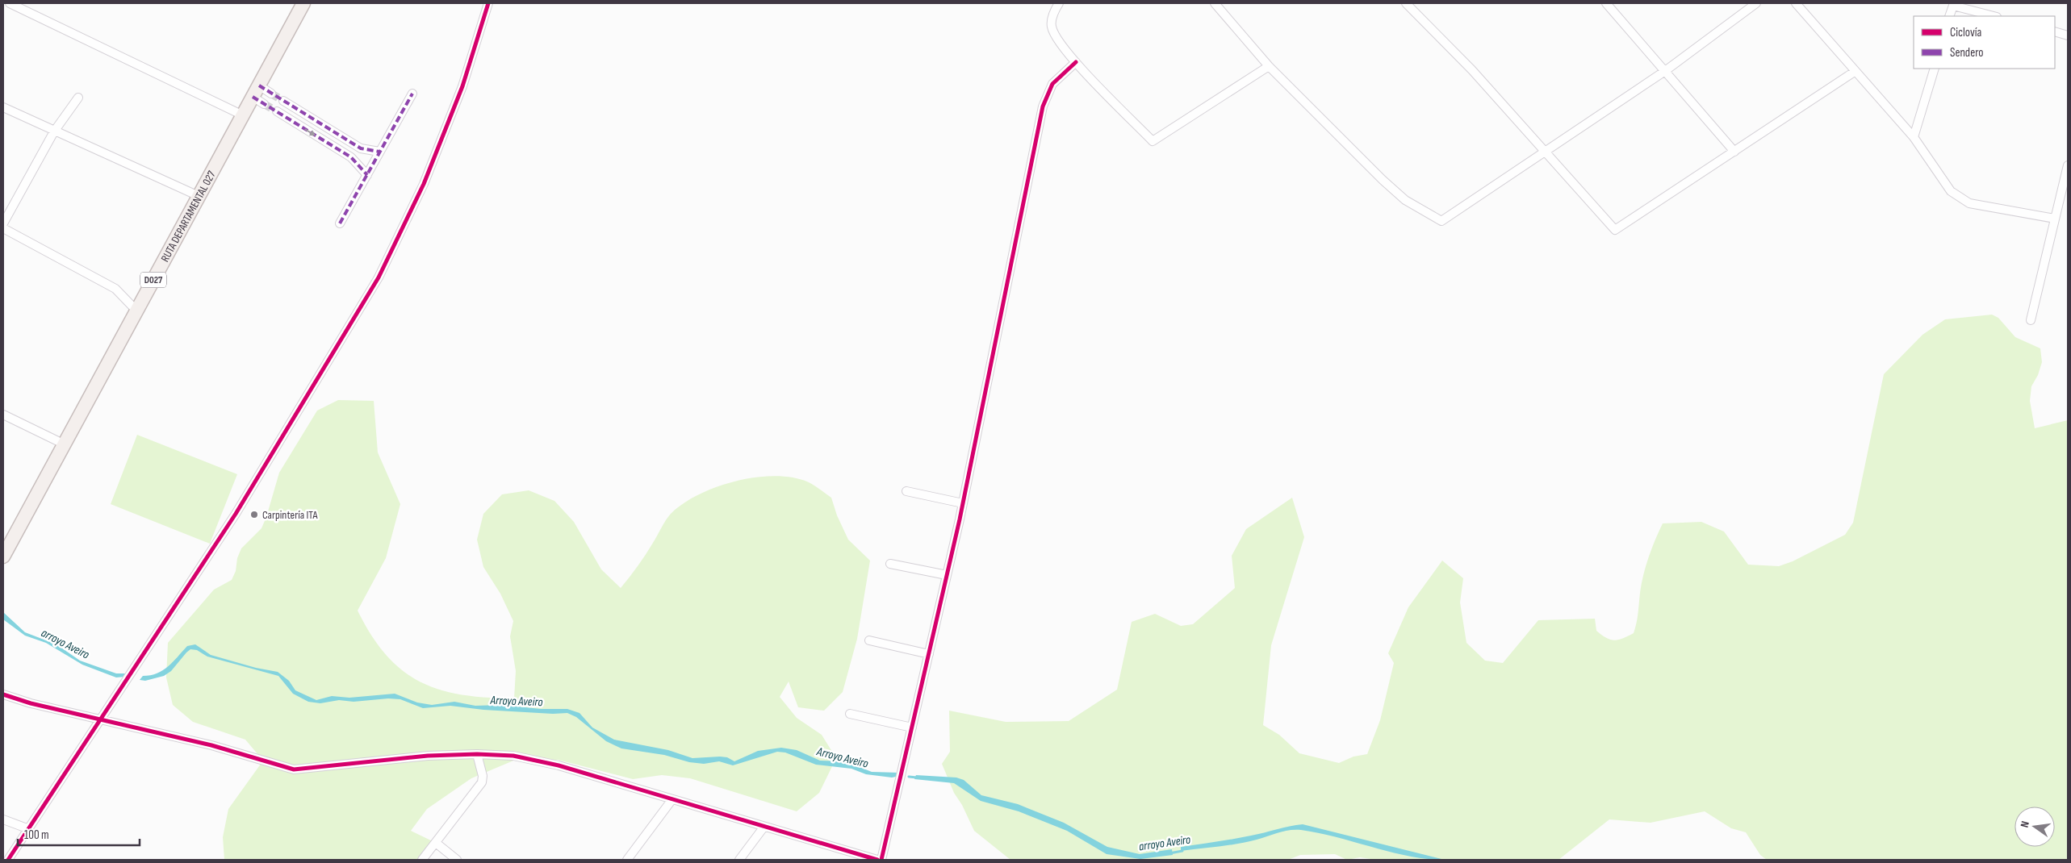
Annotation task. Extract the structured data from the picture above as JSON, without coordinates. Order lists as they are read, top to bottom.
{
  "streets": {
    "main road": ["RUTA DEPARTAMENTAL 027", "D027"]
  },
  "water": ["arroyo Aveiro", "Arroyo Aveiro"],
  "places": ["Carpintería ITA"],
  "legend": ["Ciclovía", "Sendero"],
  "scale_bar": "100 m",
  "north": "left"
}
